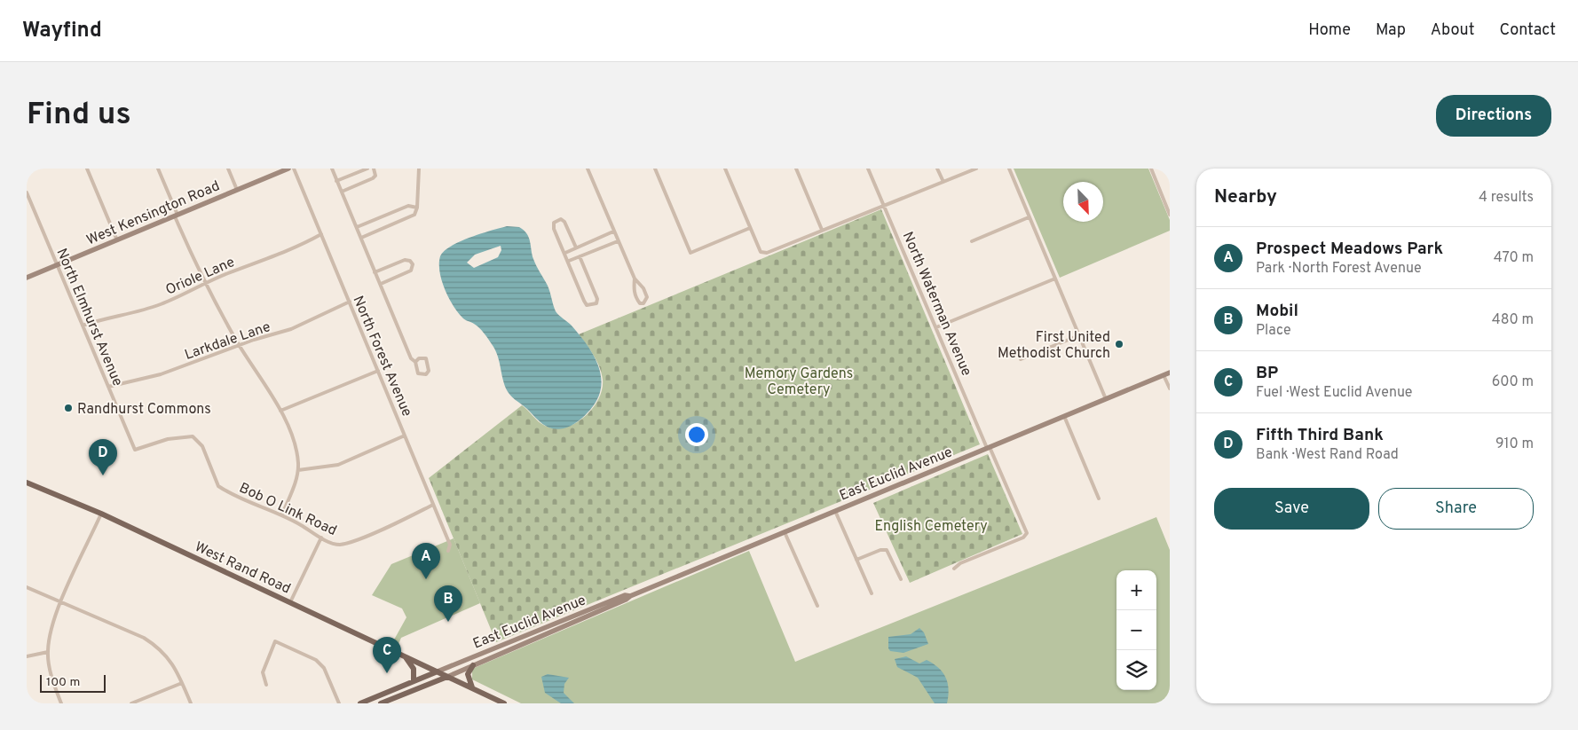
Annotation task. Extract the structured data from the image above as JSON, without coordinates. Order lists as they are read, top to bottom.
{
  "streets": {
    "main road": ["West Kensington Road", "East Euclid Avenue", "West Rand Road"],
    "street": [
      "Oriole Lane",
      "North Waterman Avenue",
      "North Elmhurst Avenue",
      "Larkdale Lane",
      "North Forest Avenue",
      "Bob O Link Road"
    ]
  },
  "crossings": [
    ["West Kensington Road", "North Elmhurst Avenue"],
    ["Oriole Lane", "North Elmhurst Avenue"],
    ["Oriole Lane", "North Forest Avenue"],
    ["North Waterman Avenue", "East Euclid Avenue"],
    ["North Elmhurst Avenue", "Larkdale Lane"],
    ["North Elmhurst Avenue", "Bob O Link Road"],
    ["Larkdale Lane", "North Forest Avenue"],
    ["North Forest Avenue", "Bob O Link Road"],
    ["East Euclid Avenue", "West Rand Road"]
  ],
  "parks": ["Memory Gardens Cemetery", "English Cemetery"],
  "places": ["First United Methodist Church", "Randhurst Commons"],
  "scale_bar": "100 m",
  "north": "bottom right",
  "page": {
    "header": "Wayfind",
    "nav": [
      "Home",
      "Map",
      "About",
      "Contact"
    ],
    "buttons": [
      "Directions",
      ["Save", "Share"]
    ],
    "title": "Find us",
    "heading": ["Nearby", "4 results"],
    "list": [
      {
        "mark": "A",
        "name": "Prospect Meadows Park",
        "note": "Park · North Forest Avenue",
        "value": "470 m"
      },
      {
        "mark": "B",
        "name": "Mobil",
        "note": "Place",
        "value": "480 m"
      },
      {
        "mark": "C",
        "name": "BP",
        "note": "Fuel · West Euclid Avenue",
        "value": "600 m"
      },
      {
        "mark": "D",
        "name": "Fifth Third Bank",
        "note": "Bank · West Rand Road",
        "value": "910 m"
      }
    ],
    "pins": [
      "D",
      "A",
      "B",
      "C"
    ],
    "map_buttons": ["+", "−"],
    "scale": "100 m"
  }
}
